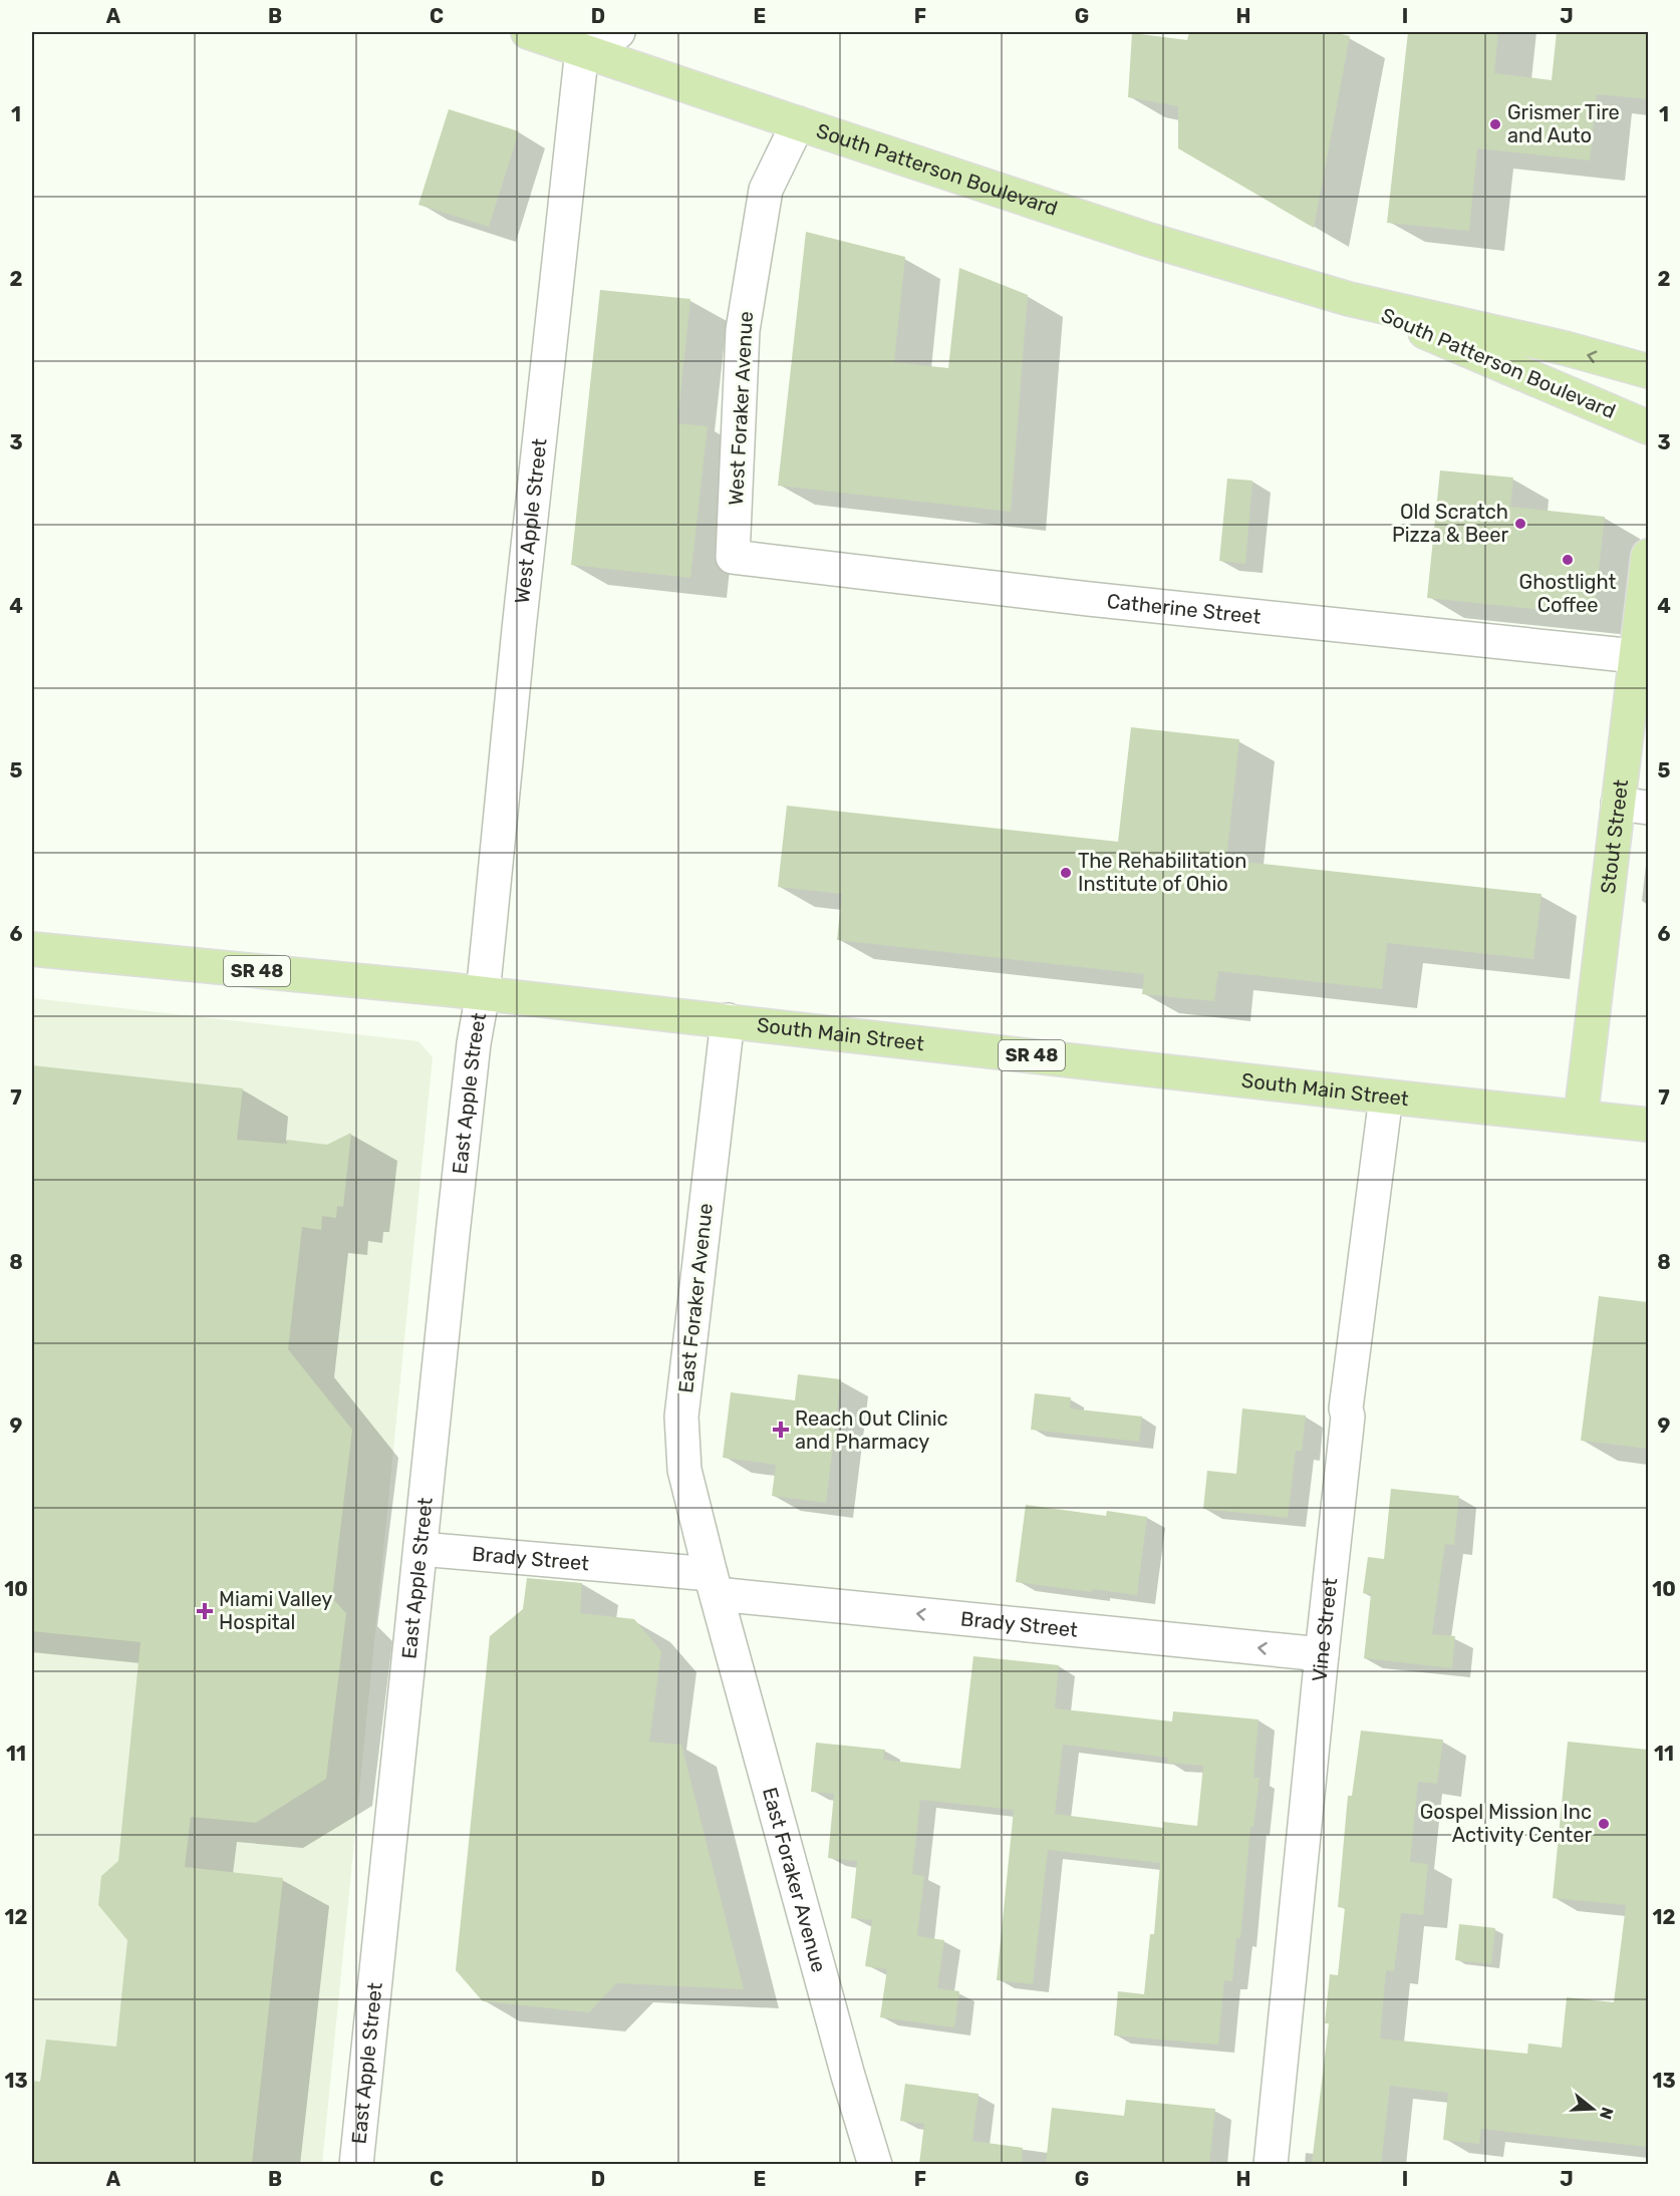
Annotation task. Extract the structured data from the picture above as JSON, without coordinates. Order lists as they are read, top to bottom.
{
  "streets": {
    "main road": [
      "South Patterson Boulevard",
      "Stout Street",
      "SR 48",
      "South Main Street"
    ],
    "street": [
      "West Foraker Avenue",
      "West Apple Street",
      "Catherine Street",
      "East Apple Street",
      "East Foraker Avenue",
      "Brady Street",
      "Vine Street"
    ]
  },
  "crossings": [
    ["South Patterson Boulevard", "West Foraker Avenue"],
    ["South Patterson Boulevard", "West Apple Street"],
    ["West Foraker Avenue", "Catherine Street"],
    ["West Apple Street", "South Main Street"],
    ["West Apple Street", "East Apple Street"],
    ["Catherine Street", "Stout Street"],
    ["Stout Street", "South Main Street"],
    ["South Main Street", "East Apple Street"],
    ["South Main Street", "East Foraker Avenue"],
    ["South Main Street", "Vine Street"],
    ["East Apple Street", "Brady Street"],
    ["East Foraker Avenue", "Brady Street"],
    ["Brady Street", "Vine Street"]
  ],
  "one_way": ["Brady Street"],
  "places": {
    "other": [
      "Grismer Tire and Auto",
      "Old Scratch Pizza & Beer",
      "Ghostlight Coffee",
      "The Rehabilitation Institute of Ohio",
      "Gospel Mission Inc Activity Center"
    ],
    "health": ["Reach Out Clinic and Pharmacy", "Miami Valley Hospital"]
  },
  "north": "right",
  "grid": {
    "columns": [
      "A",
      "B",
      "C",
      "D",
      "E",
      "F",
      "G",
      "H",
      "I",
      "J"
    ],
    "rows": [
      "1",
      "2",
      "3",
      "4",
      "5",
      "6",
      "7",
      "8",
      "9",
      "10",
      "11",
      "12",
      "13"
    ]
  }
}
